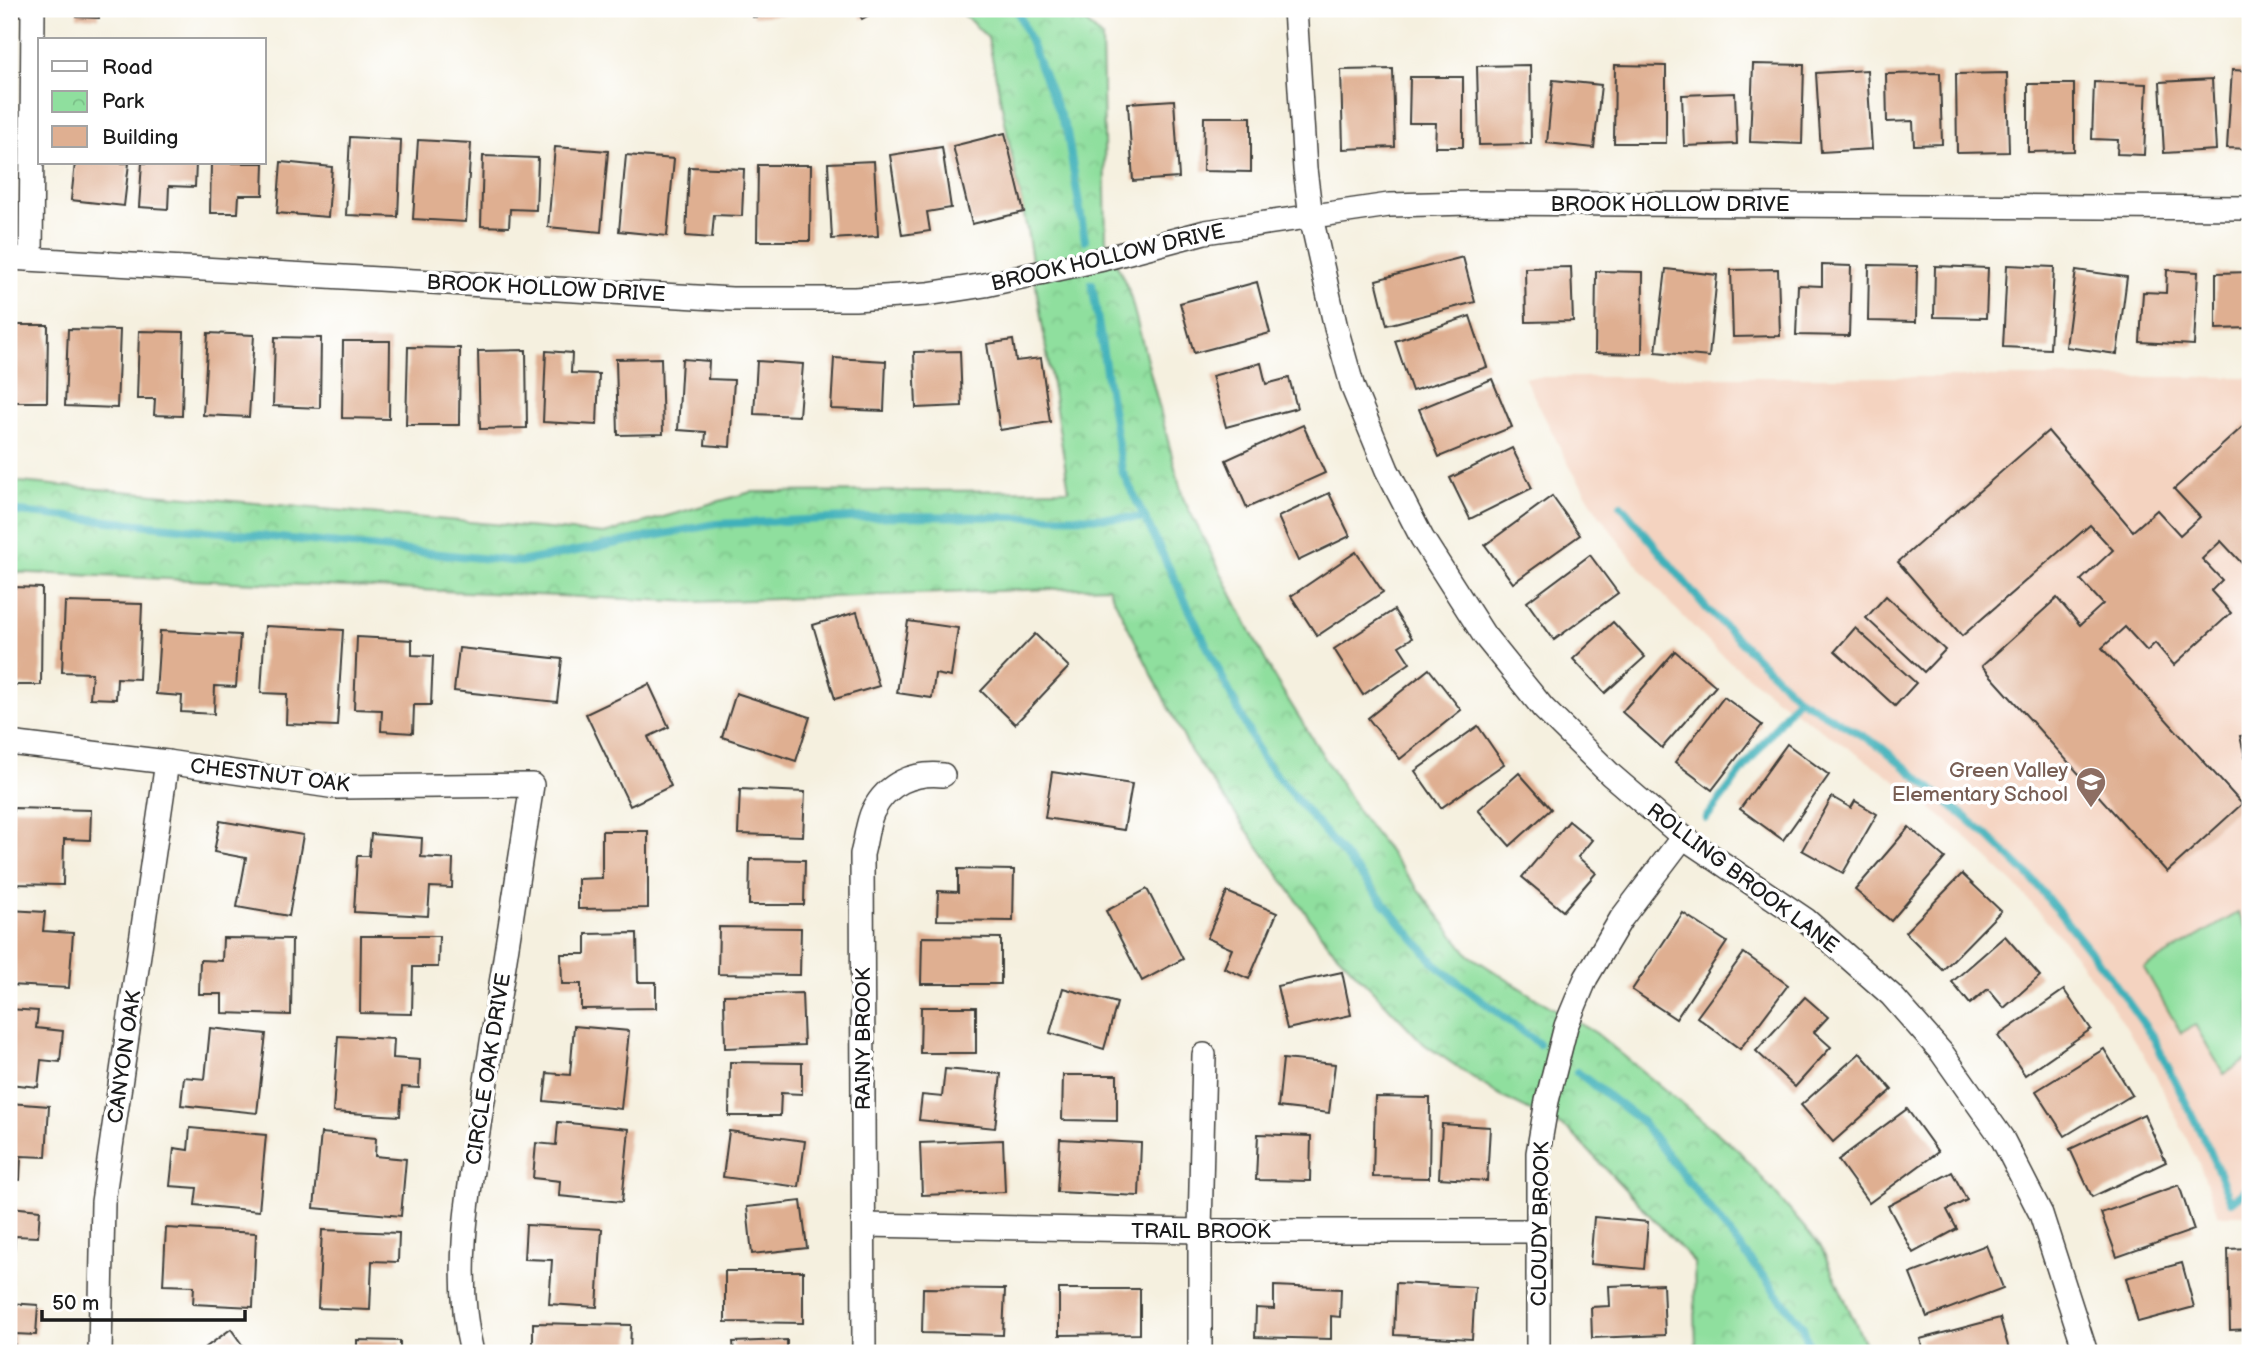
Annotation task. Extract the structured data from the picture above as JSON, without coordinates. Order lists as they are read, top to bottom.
{
  "streets": {
    "street": [
      "BROOK HOLLOW DRIVE",
      "CHESTNUT OAK",
      "ROLLING BROOK LANE",
      "RAINY BROOK",
      "CANYON OAK",
      "CIRCLE OAK DRIVE",
      "CLOUDY BROOK",
      "TRAIL BROOK"
    ]
  },
  "crossings": [
    ["BROOK HOLLOW DRIVE", "ROLLING BROOK LANE"],
    ["CHESTNUT OAK", "CANYON OAK"],
    ["CHESTNUT OAK", "CIRCLE OAK DRIVE"],
    ["ROLLING BROOK LANE", "CLOUDY BROOK"],
    ["RAINY BROOK", "TRAIL BROOK"],
    ["CLOUDY BROOK", "TRAIL BROOK"]
  ],
  "places": {
    "school or university": ["Green Valley Elementary School"]
  },
  "legend": ["Road", "Park", "Building"],
  "scale_bar": "50 m"
}
